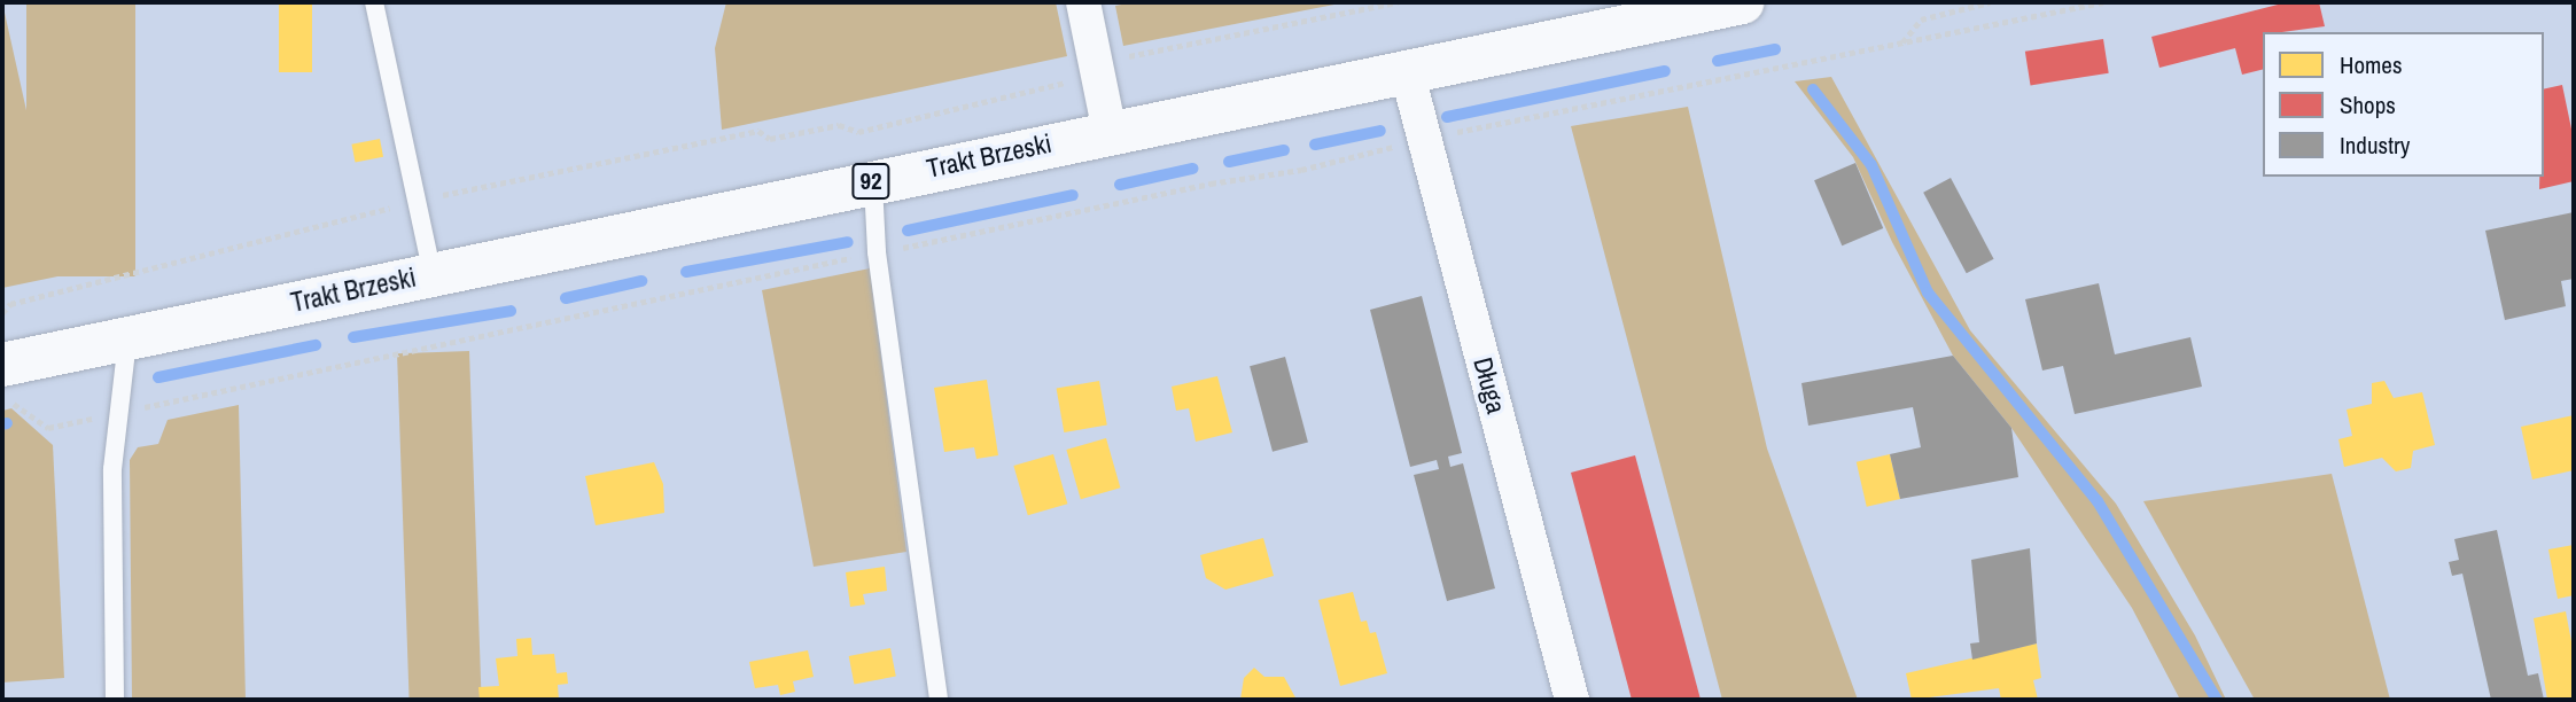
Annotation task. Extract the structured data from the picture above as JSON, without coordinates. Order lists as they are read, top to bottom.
{
  "streets": {
    "main road": ["Trakt Brzeski", "92"],
    "street": ["Długa"]
  },
  "crossings": [
    ["Trakt Brzeski", "Długa"]
  ],
  "legend": ["Homes", "Shops", "Industry"]
}
